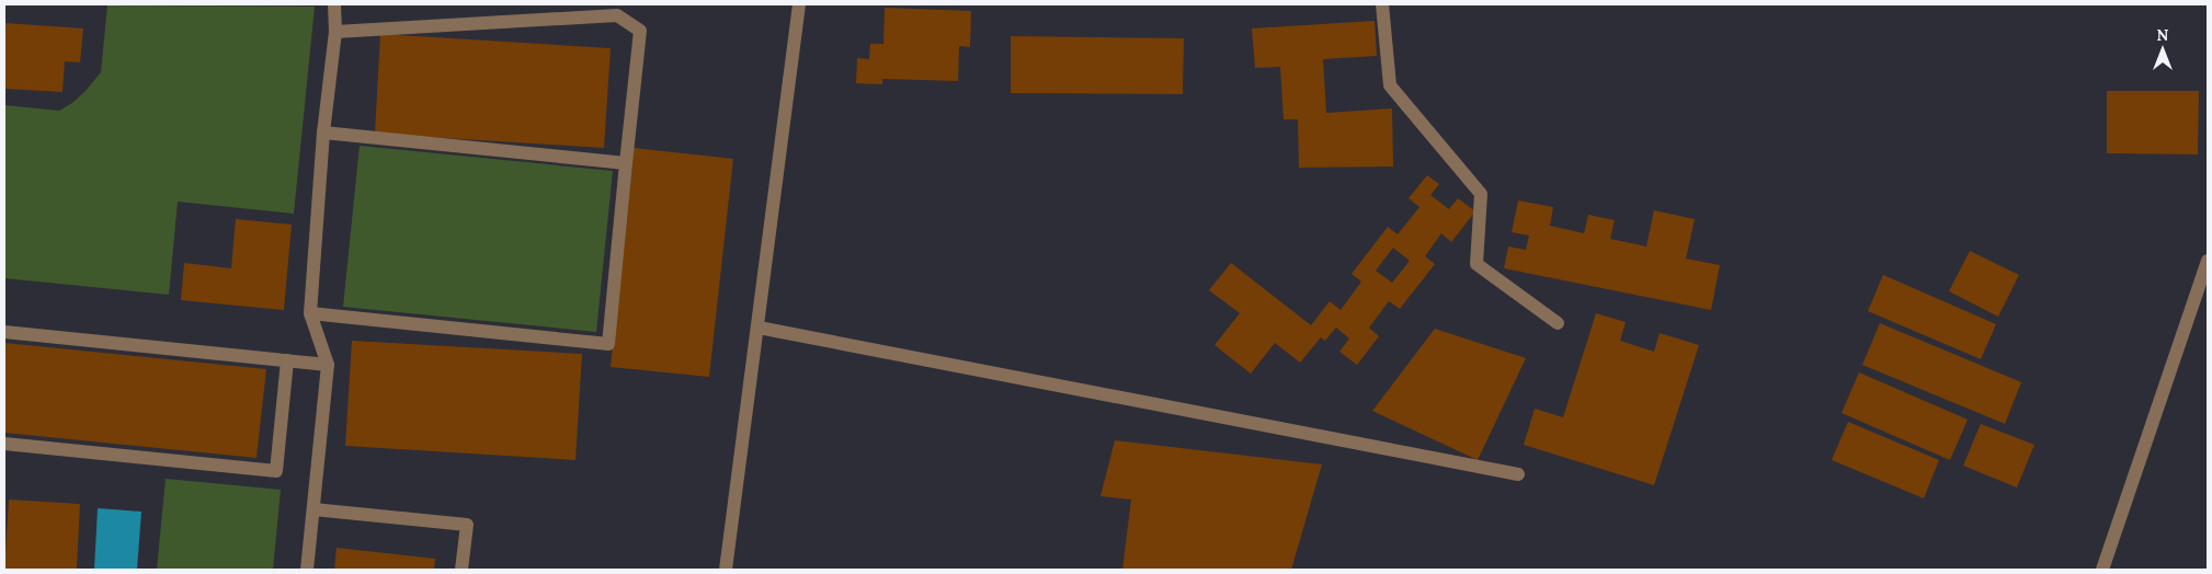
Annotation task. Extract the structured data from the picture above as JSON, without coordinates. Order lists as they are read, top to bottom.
{
  "north": "top"
}
